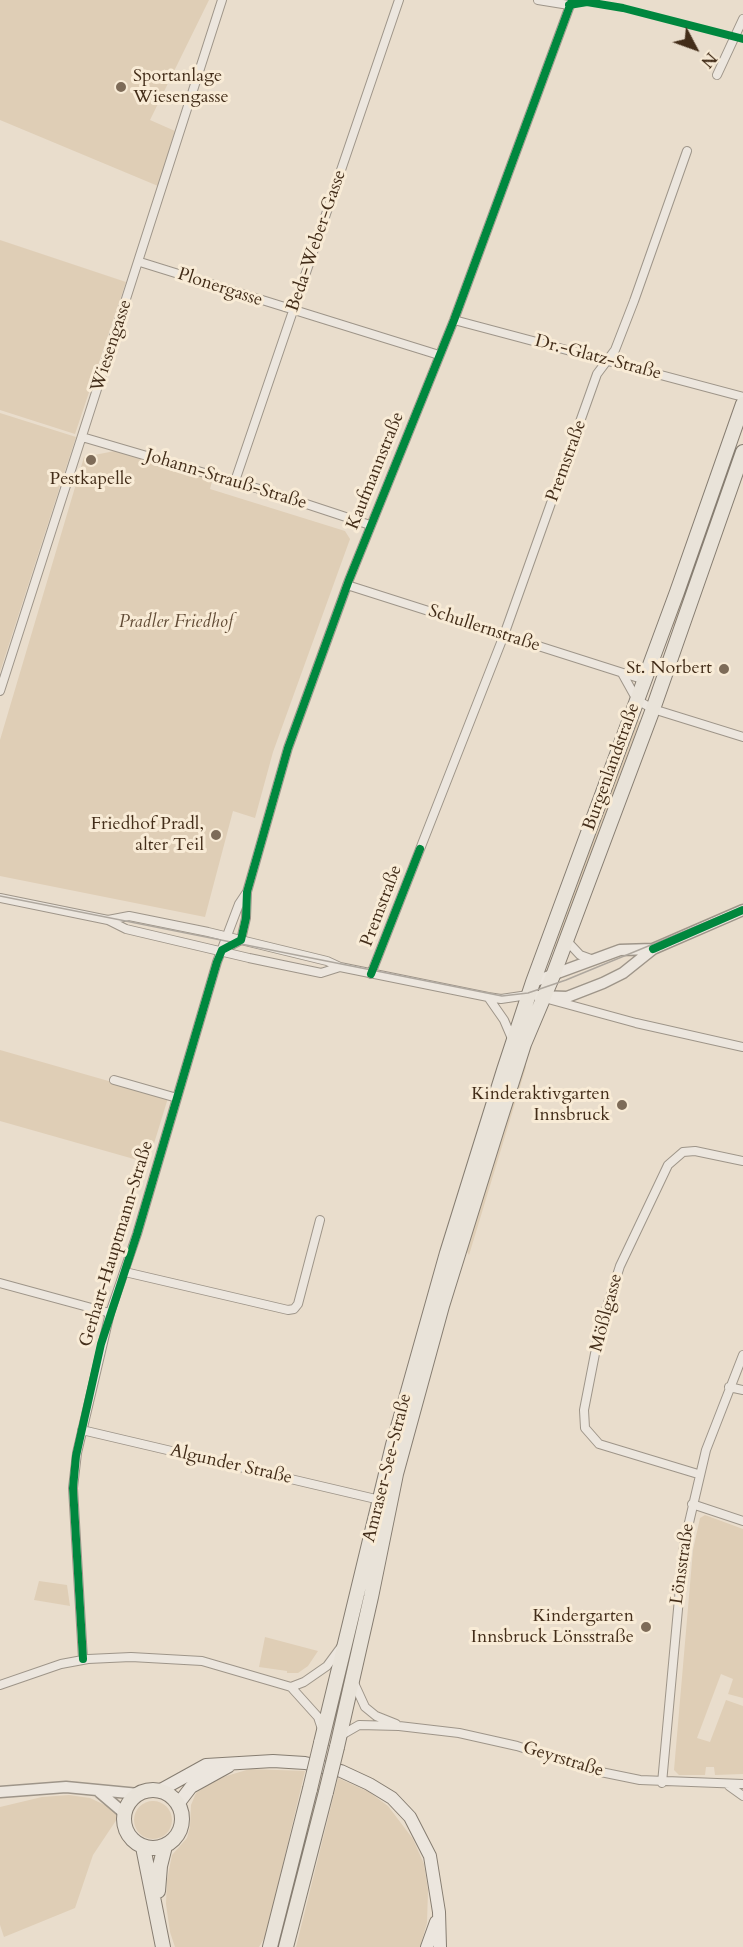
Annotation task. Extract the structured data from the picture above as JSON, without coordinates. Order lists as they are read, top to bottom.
{
  "streets": {
    "main road": ["Burgenlandstraße", "Amraser-See-Straße"],
    "street": [
      "Beda-Weber-Gasse",
      "Plonergasse",
      "Wiesengasse",
      "Dr.-Glatz-Straße",
      "Premstraße",
      "Kaufmannstraße",
      "Johann-Strauß-Straße",
      "Schullernstraße",
      "Gerhart-Hauptmann-Straße",
      "Mößlgasse",
      "Algunder Straße",
      "Lönsstraße",
      "Geyrstraße"
    ]
  },
  "crossings": [
    ["Beda-Weber-Gasse", "Plonergasse"],
    ["Beda-Weber-Gasse", "Johann-Strauß-Straße"],
    ["Plonergasse", "Wiesengasse"],
    ["Plonergasse", "Kaufmannstraße"],
    ["Wiesengasse", "Johann-Strauß-Straße"],
    ["Dr.-Glatz-Straße", "Premstraße"],
    ["Dr.-Glatz-Straße", "Kaufmannstraße"],
    ["Premstraße", "Schullernstraße"],
    ["Kaufmannstraße", "Johann-Strauß-Straße"],
    ["Kaufmannstraße", "Schullernstraße"],
    ["Kaufmannstraße", "Gerhart-Hauptmann-Straße"],
    ["Schullernstraße", "Burgenlandstraße"],
    ["Burgenlandstraße", "Amraser-See-Straße"],
    ["Gerhart-Hauptmann-Straße", "Algunder Straße"],
    ["Mößlgasse", "Lönsstraße"],
    ["Algunder Straße", "Amraser-See-Straße"],
    ["Amraser-See-Straße", "Geyrstraße"],
    ["Lönsstraße", "Geyrstraße"]
  ],
  "parks": ["Pradler Friedhof"],
  "places": [
    "Sportanlage Wiesengasse",
    "Pestkapelle",
    "St. Norbert",
    "Friedhof Pradl, alter Teil",
    "Kinderaktivgarten Innsbruck",
    "Kindergarten Innsbruck Lönsstraße"
  ],
  "north": "bottom right"
}
